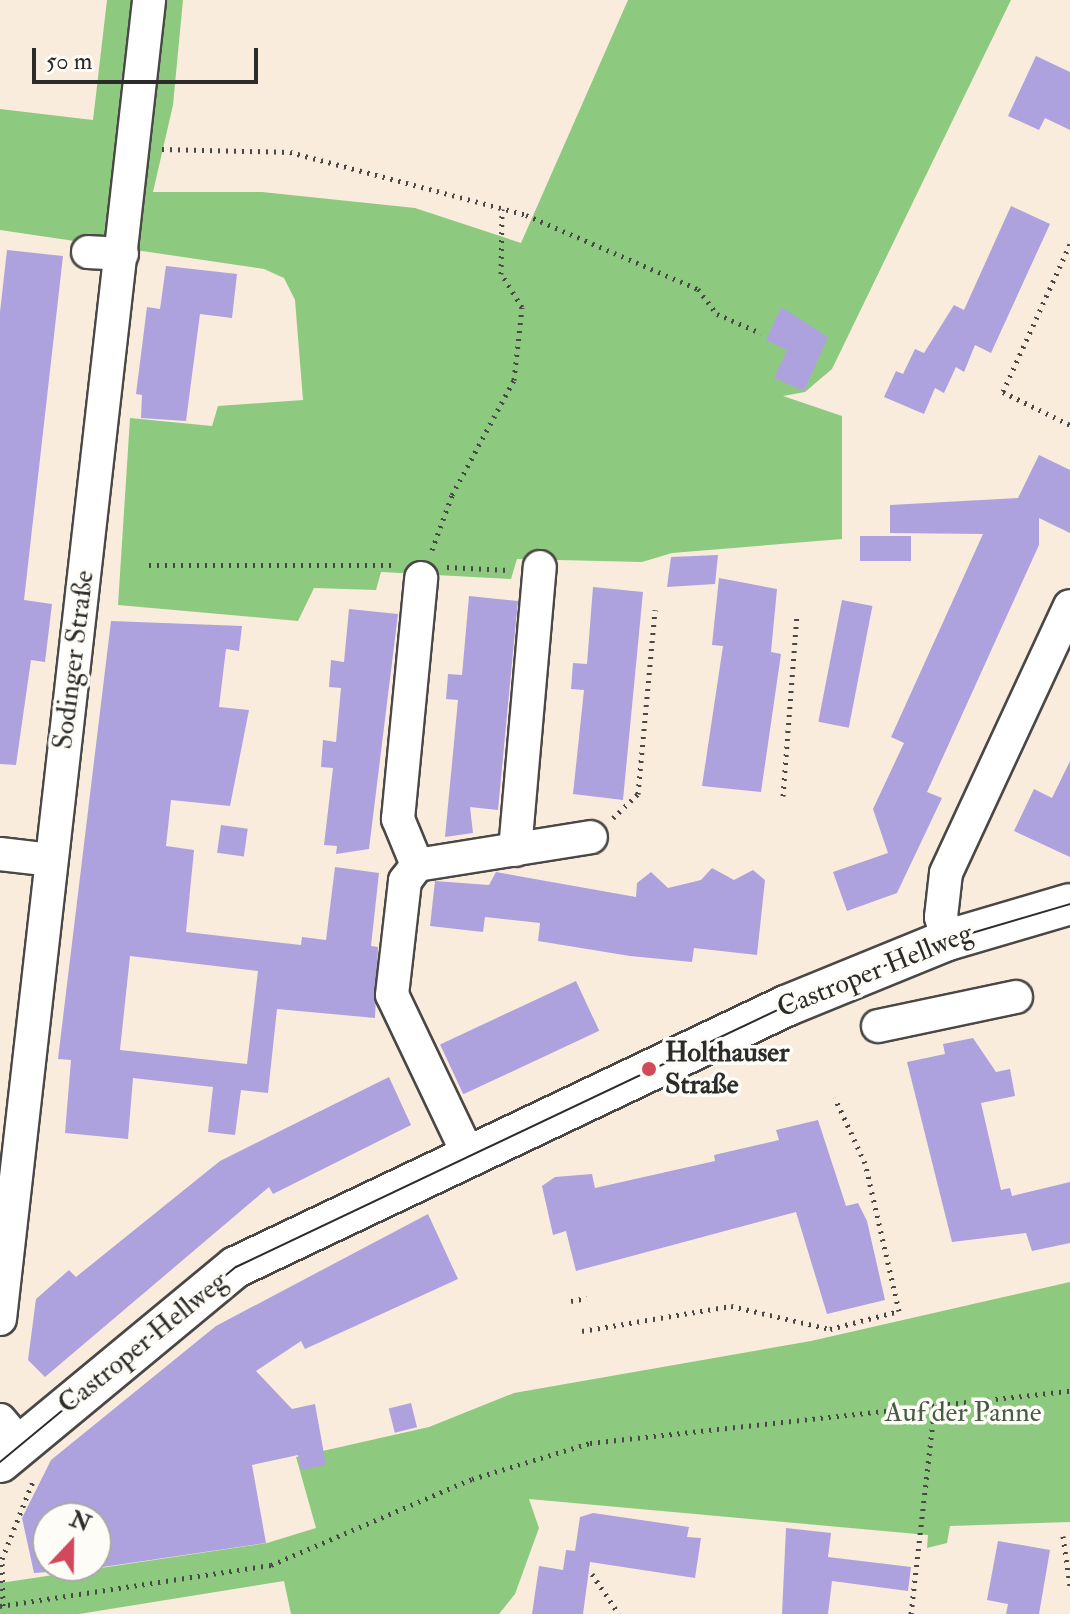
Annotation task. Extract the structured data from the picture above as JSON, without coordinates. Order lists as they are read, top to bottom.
{
  "streets": {
    "main road": ["Castroper Hellweg"],
    "street": ["Sodinger Straße"]
  },
  "parks": ["Auf der Panne"],
  "places": ["Holthauser Straße"],
  "scale_bar": "50 m",
  "north": "top"
}
